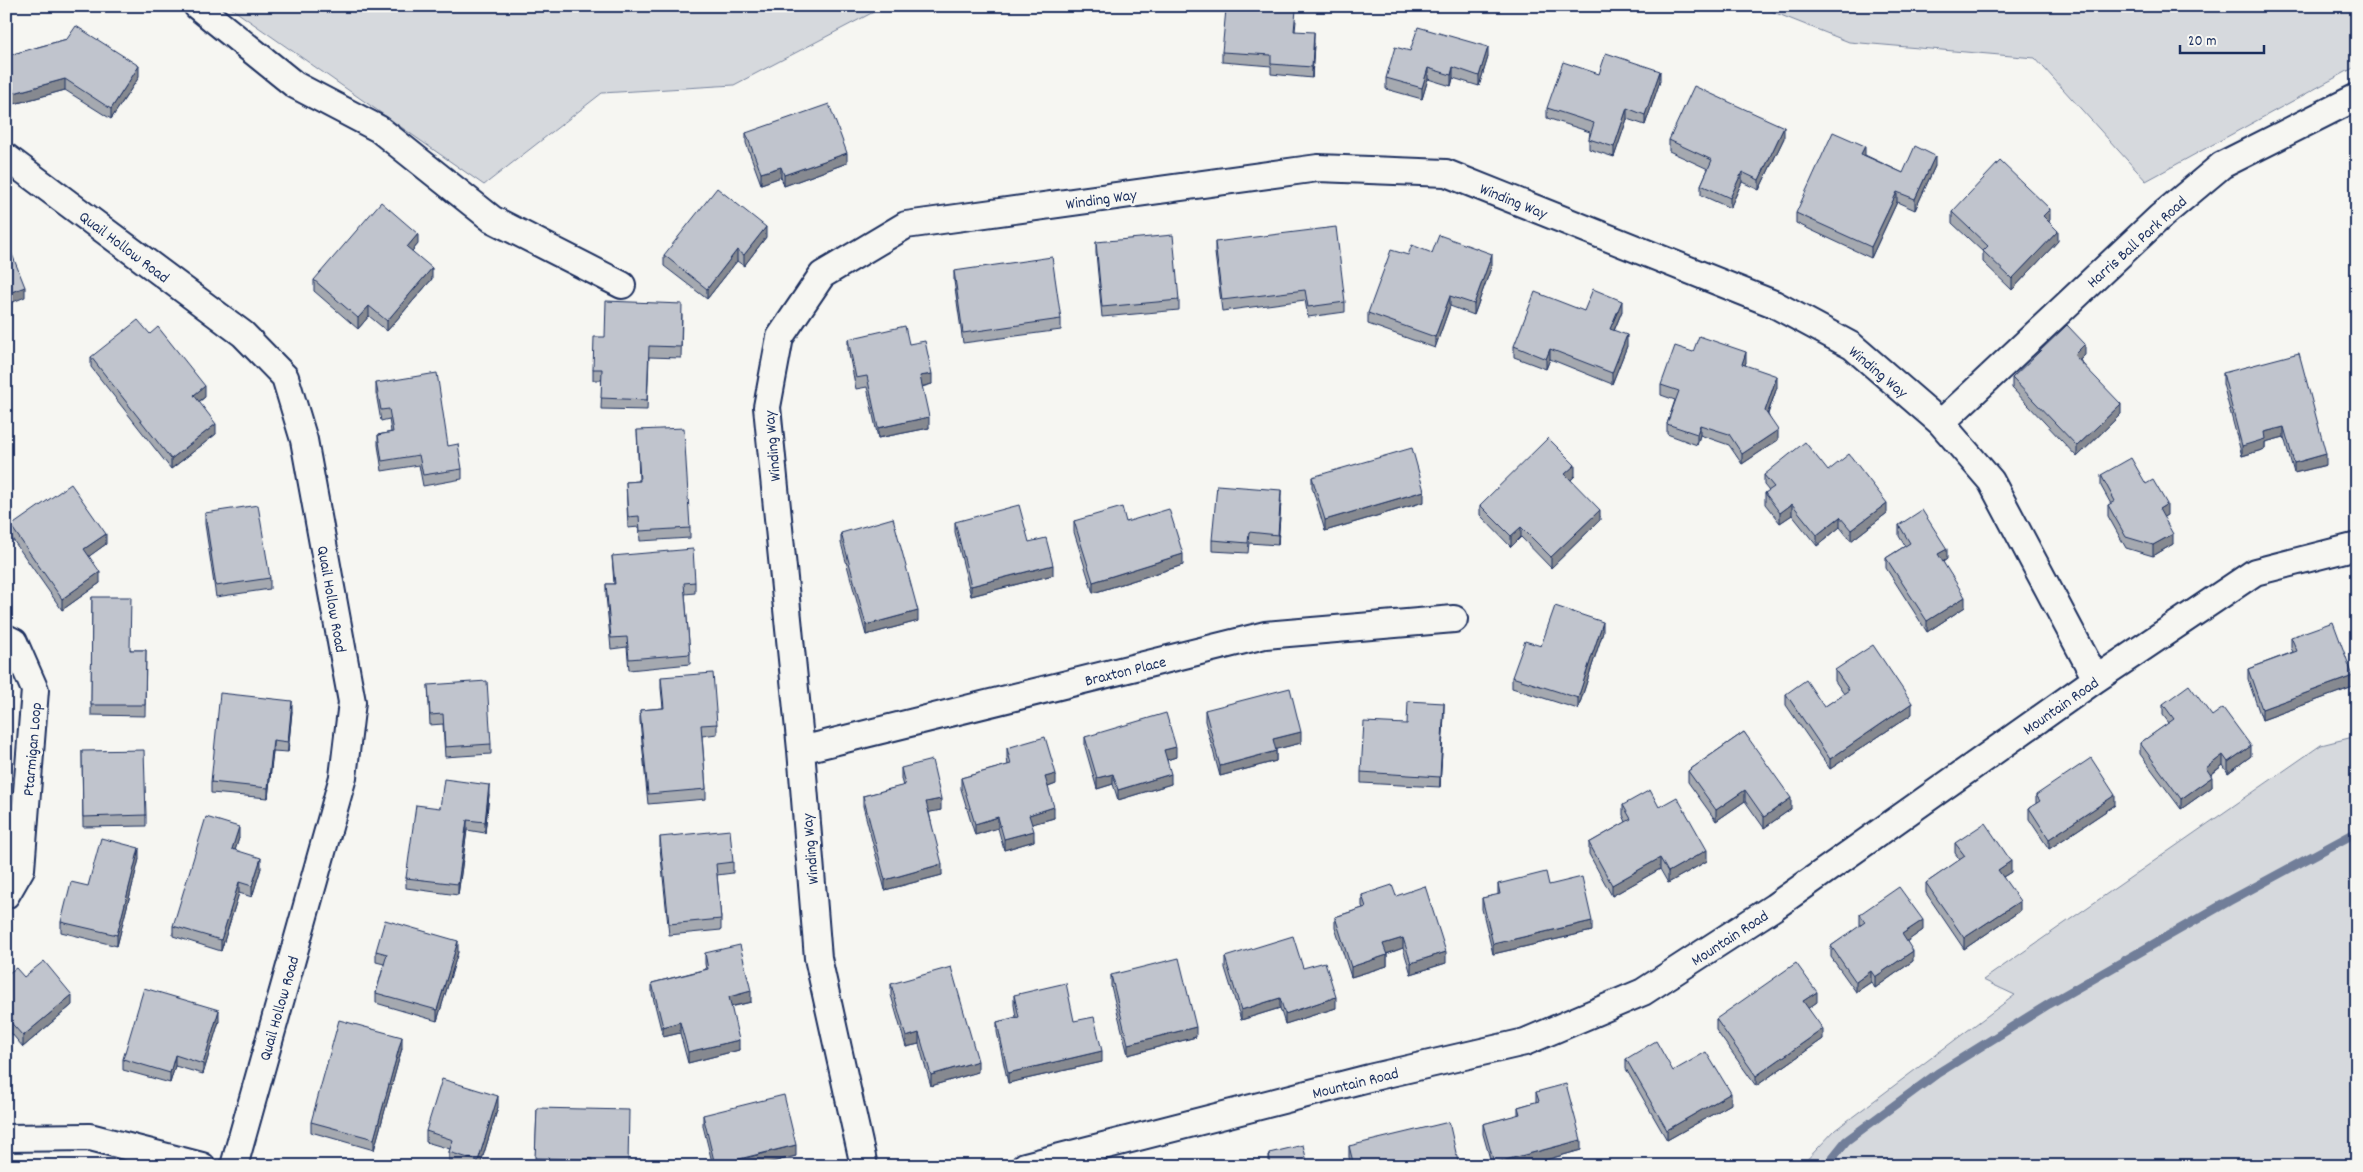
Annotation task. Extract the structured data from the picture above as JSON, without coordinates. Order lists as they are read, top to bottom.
{
  "streets": {
    "street": [
      "Winding Way",
      "Harris Ball Park Road",
      "Quail Hollow Road",
      "Braxton Place",
      "Mountain Road",
      "Ptarmigan Loop"
    ]
  },
  "crossings": [
    ["Winding Way", "Harris Ball Park Road"],
    ["Winding Way", "Braxton Place"],
    ["Winding Way", "Mountain Road"]
  ],
  "scale_bar": "20 m"
}
